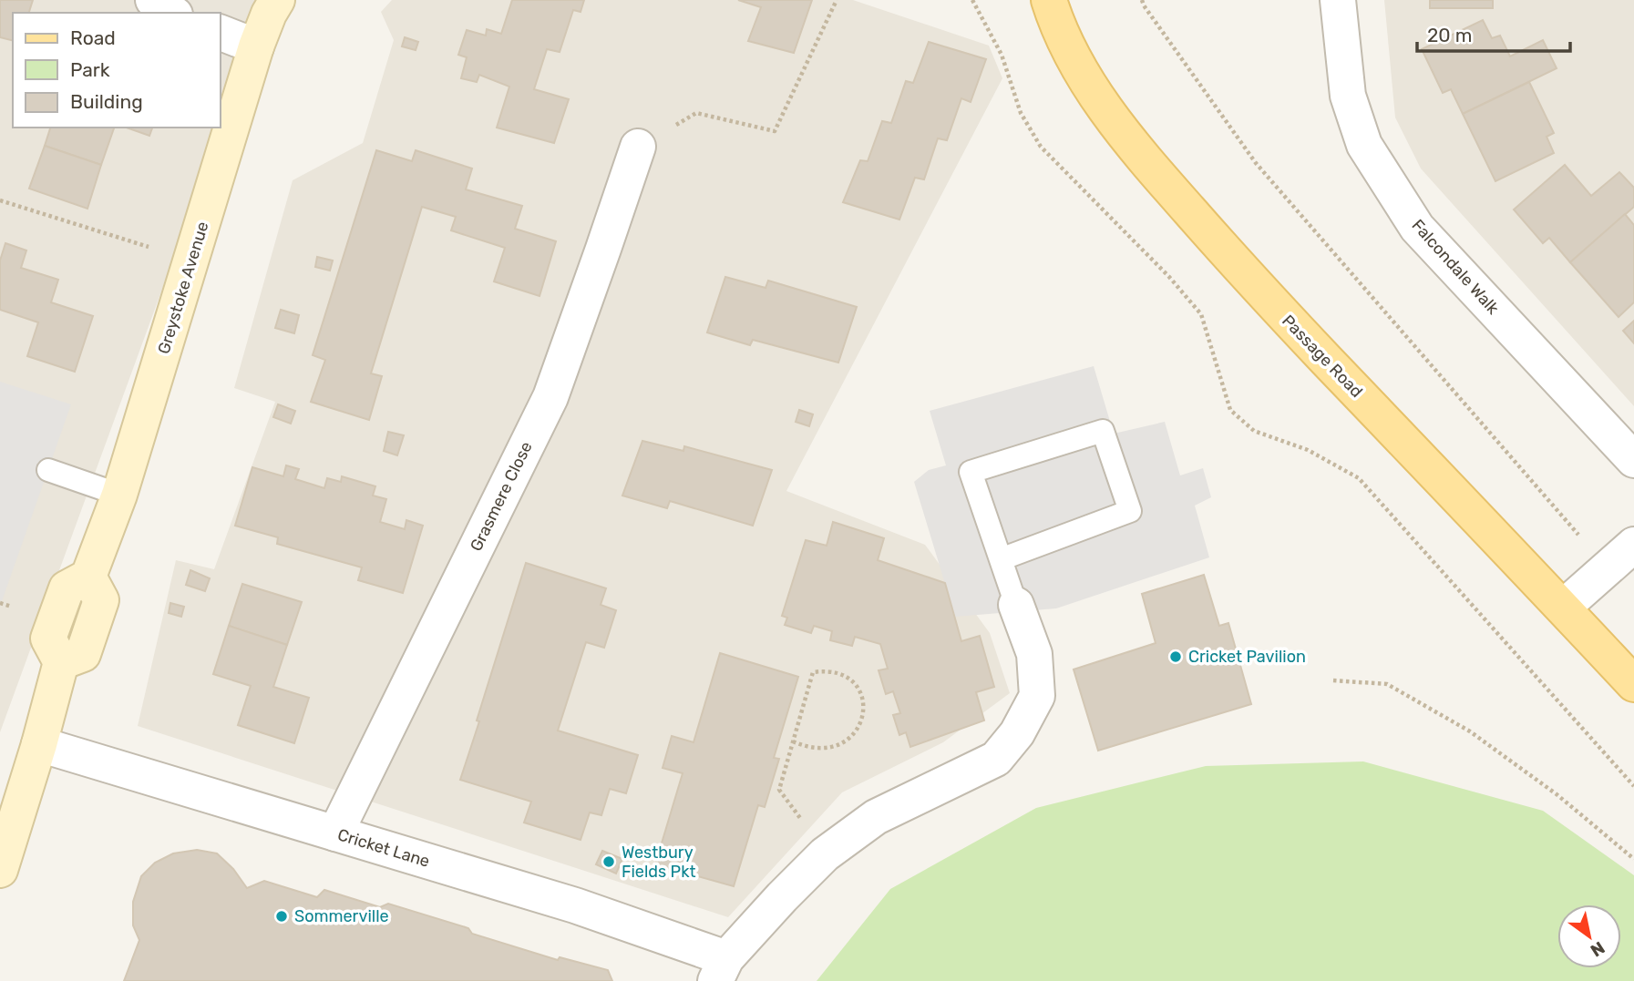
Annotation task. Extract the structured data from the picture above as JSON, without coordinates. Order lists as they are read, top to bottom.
{
  "streets": {
    "main road": ["Passage Road"],
    "street": [
      "Falcondale Walk",
      "Greystoke Avenue",
      "Grasmere Close",
      "Cricket Lane"
    ]
  },
  "crossings": [
    ["Greystoke Avenue", "Cricket Lane"],
    ["Grasmere Close", "Cricket Lane"]
  ],
  "places": ["Cricket Pavilion", "Westbury Fields Pkt", "Sommerville"],
  "legend": ["Road", "Park", "Building"],
  "scale_bar": "20 m",
  "north": "bottom right"
}
